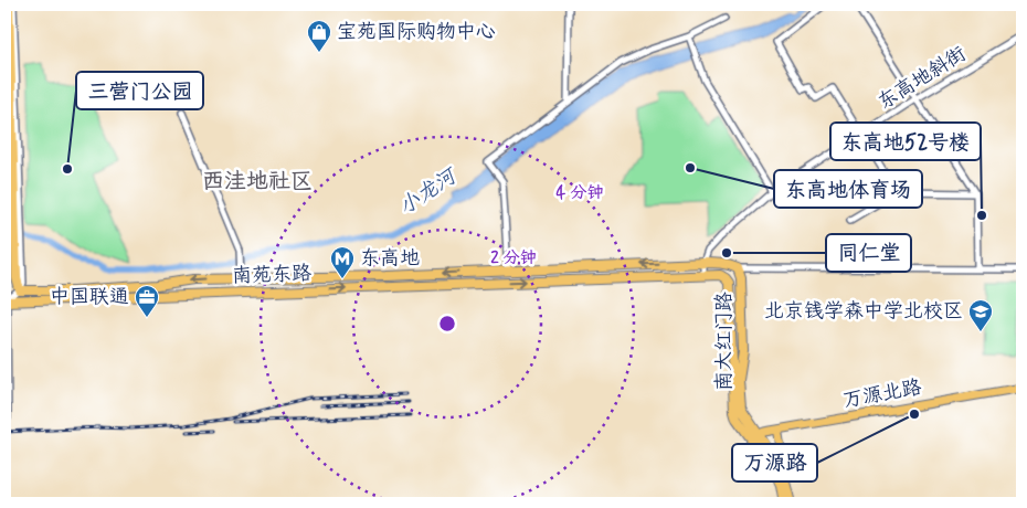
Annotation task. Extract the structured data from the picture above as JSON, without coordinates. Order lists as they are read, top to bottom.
{
  "streets": {
    "highway": ["南苑东路", "南大红门路"],
    "main road": ["万源北路"],
    "street": ["东高地斜街"]
  },
  "crossings": [
    ["东高地斜街", "南苑东路"],
    ["东高地斜街", "南大红门路"],
    ["南苑东路", "南大红门路"],
    ["南大红门路", "万源北路"]
  ],
  "districts": ["西洼地社区"],
  "water": ["小龙河"],
  "places": {
    "shop": ["宝苑国际购物中心"],
    "other": [
      "东高地体育场",
      "三营门公园",
      "东高地52号楼",
      "同仁堂",
      "万源路"
    ],
    "metro station": ["东高地"],
    "office": ["中国联通"],
    "school or university": ["北京钱学森中学北校区"]
  },
  "rings": ["4 分钟", "2 分钟"]
}
